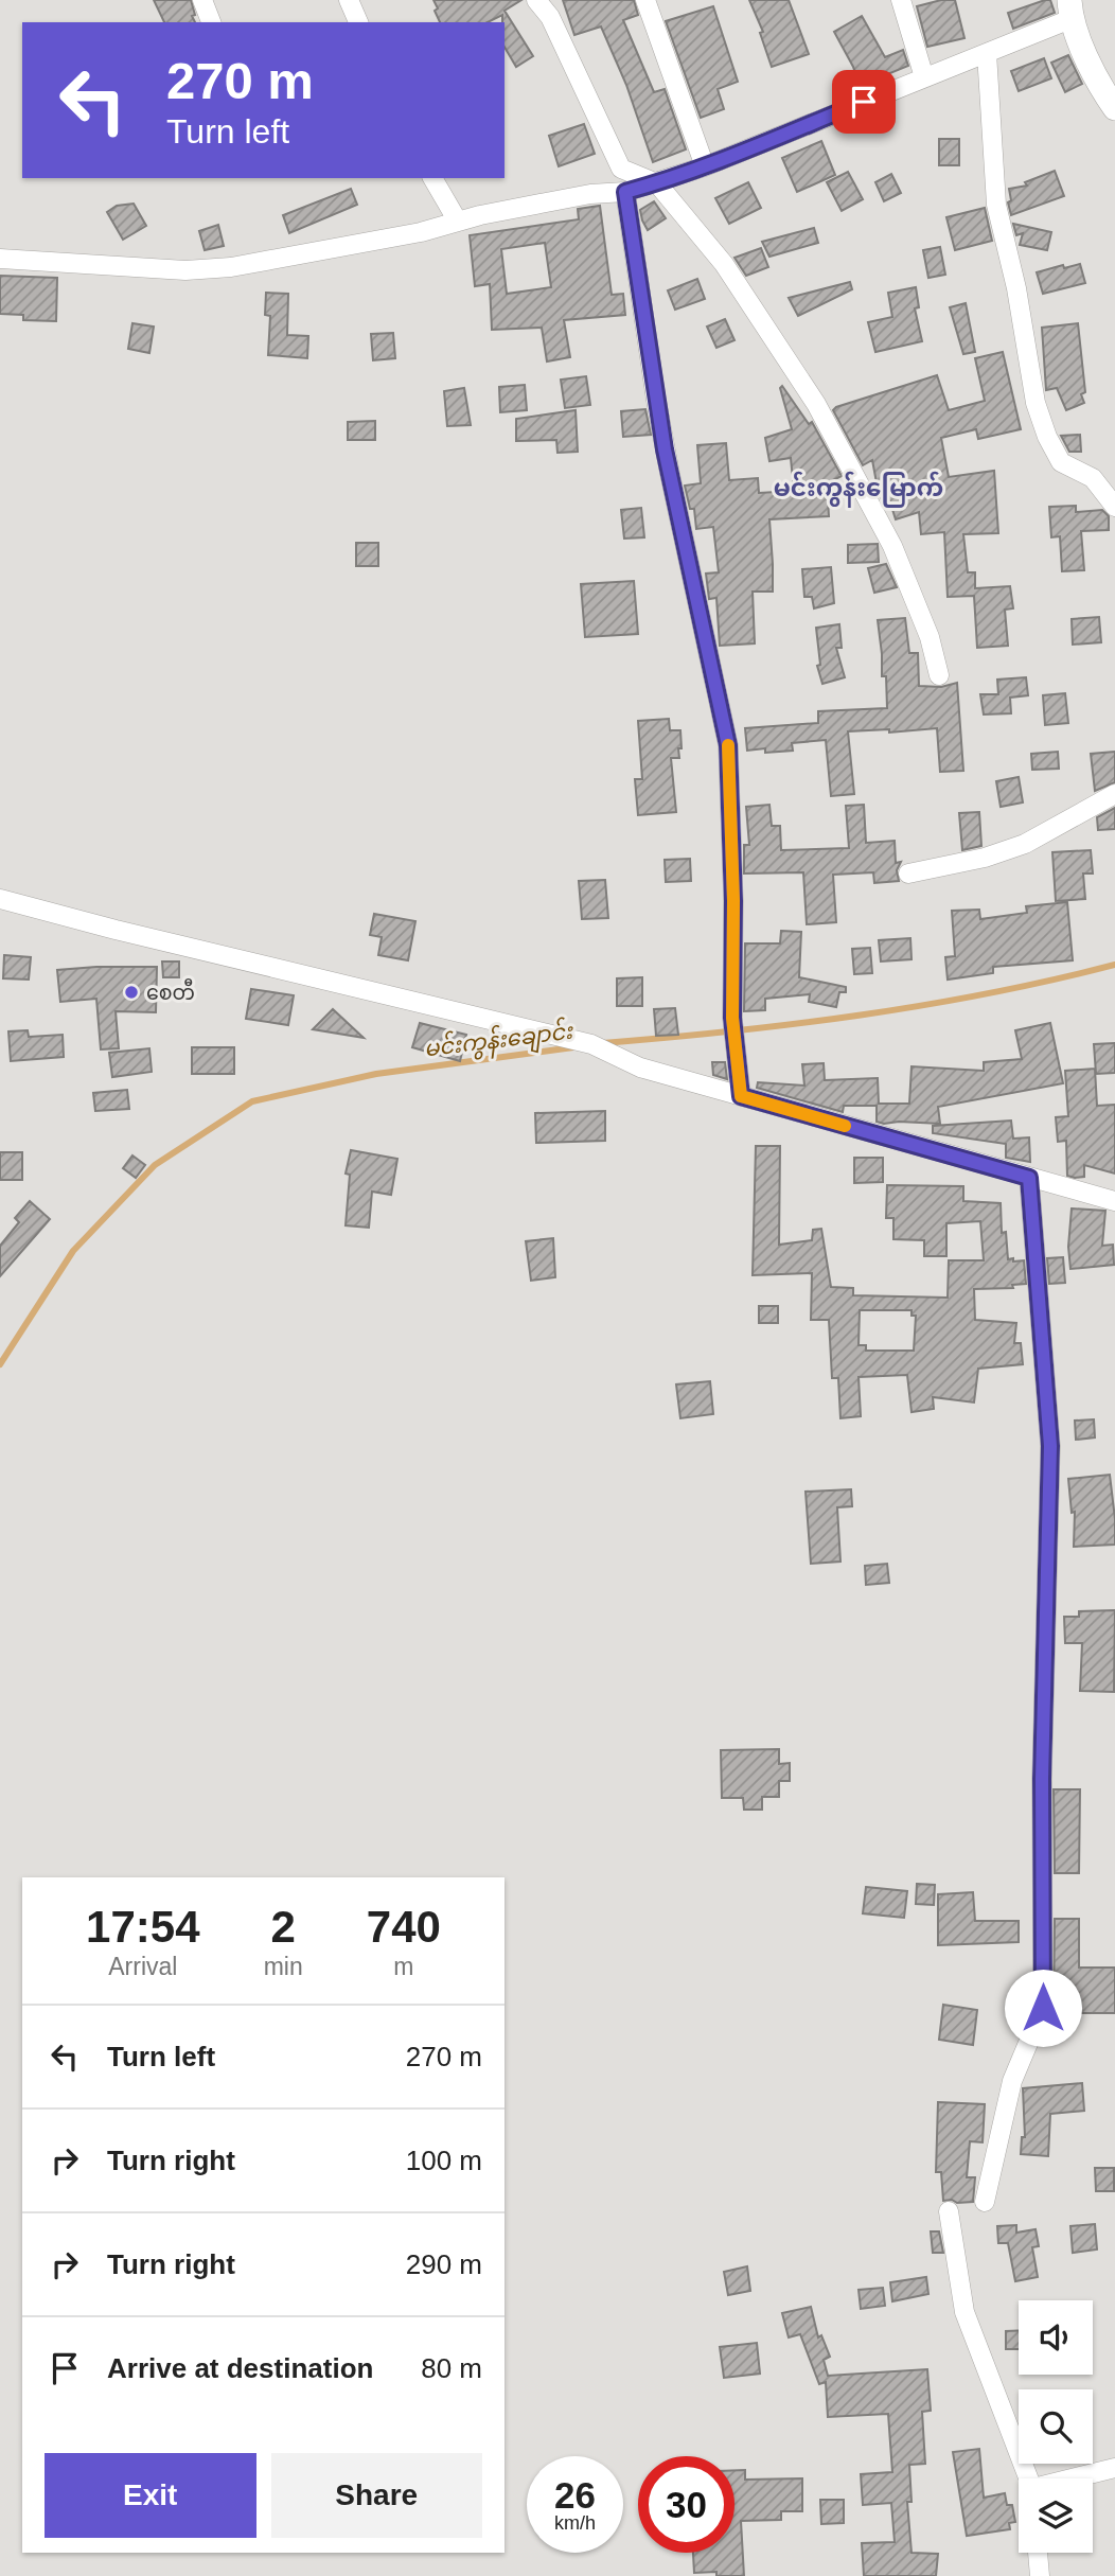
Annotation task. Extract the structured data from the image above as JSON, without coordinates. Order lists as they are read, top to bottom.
{
  "districts": ["မင်းကွန်းမြောက်"],
  "water": ["မင်းကွန်းချောင်း"],
  "places": ["စေတီ"],
  "page": {
    "turn": ["270 m", "Turn left"],
    "eta": [
      "17:54",
      "Arrival",
      "2",
      "min",
      "740",
      "m"
    ],
    "list": [
      {
        "name": "Turn left",
        "value": "270 m"
      },
      {
        "name": "Turn right",
        "value": "100 m"
      },
      {
        "name": "Turn right",
        "value": "290 m"
      },
      {
        "name": "Arrive at destination",
        "value": "80 m"
      }
    ],
    "buttons": ["Exit", "Share"],
    "speed": "26 km/h",
    "limit": "30"
  }
}
